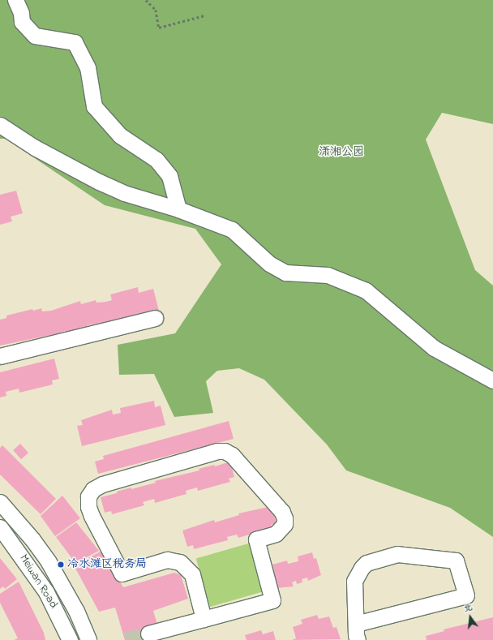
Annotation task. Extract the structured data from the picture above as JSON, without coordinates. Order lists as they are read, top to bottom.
{
  "streets": {
    "street": ["Meiwan Road"]
  },
  "parks": ["潇湘公园"],
  "places": ["冷水滩区税务局"],
  "north": "top"
}
